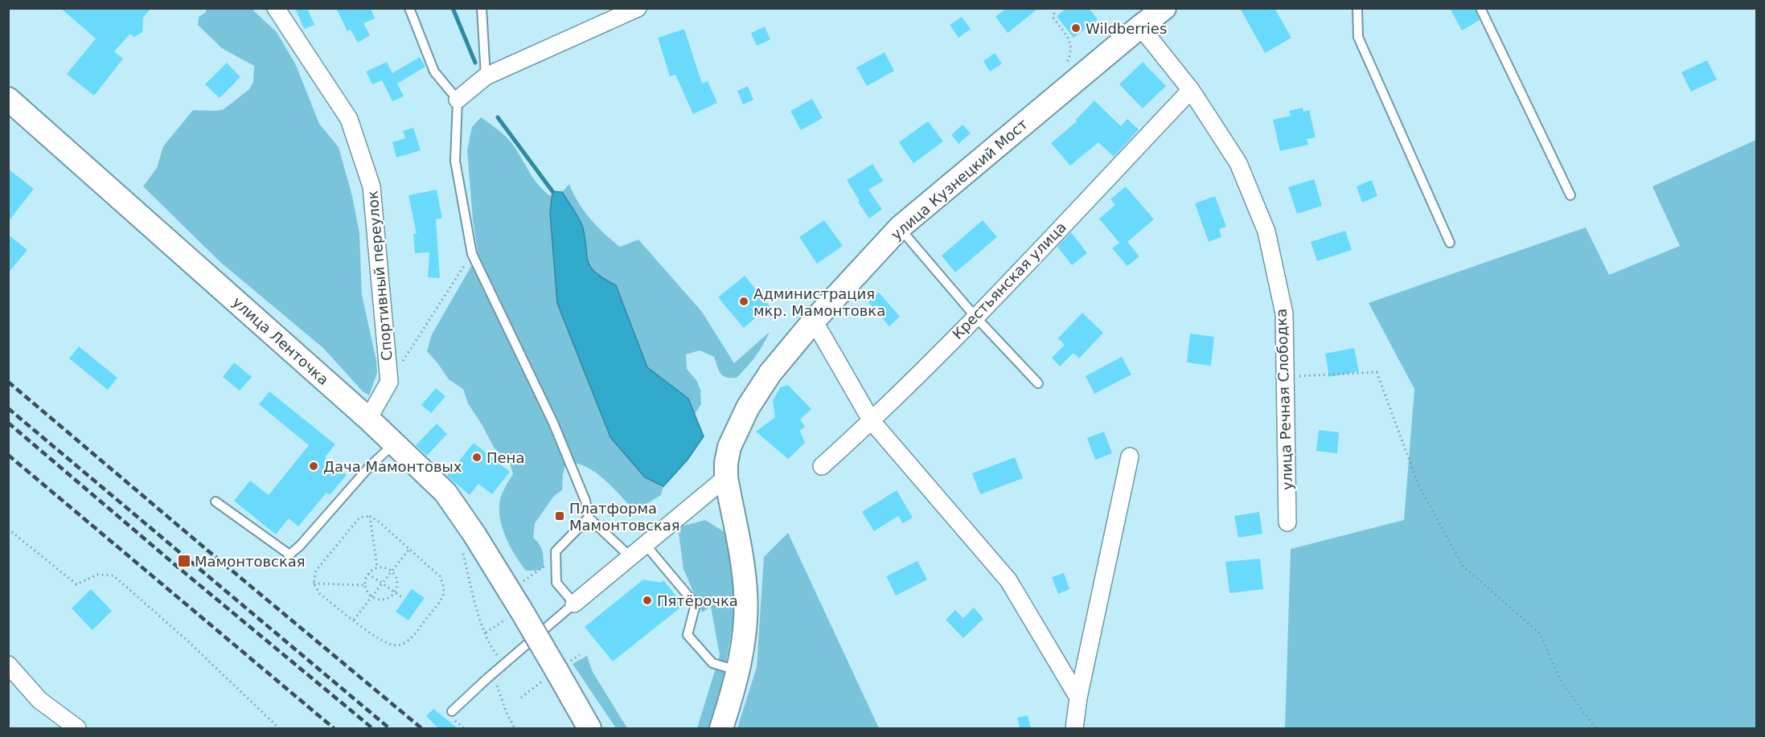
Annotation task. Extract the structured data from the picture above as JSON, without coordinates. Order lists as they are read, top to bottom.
{
  "streets": {
    "street": [
      "улица Кузнецкий Мост",
      "Спортивный переулок",
      "Крестьянская улица",
      "улица Ленточка",
      "улица Речная Слободка"
    ]
  },
  "crossings": [
    ["улица Кузнецкий Мост", "улица Речная Слободка"],
    ["Спортивный переулок", "улица Ленточка"],
    ["Крестьянская улица", "улица Речная Слободка"]
  ],
  "places": {
    "other": [
      "Wildberries",
      "Администрация мкр. Мамонтовка",
      "Пена",
      "Дача Мамонтовых",
      "Пятёрочка"
    ],
    "transit": ["Платформа Мамонтовская", "Мамонтовская"]
  }
}
